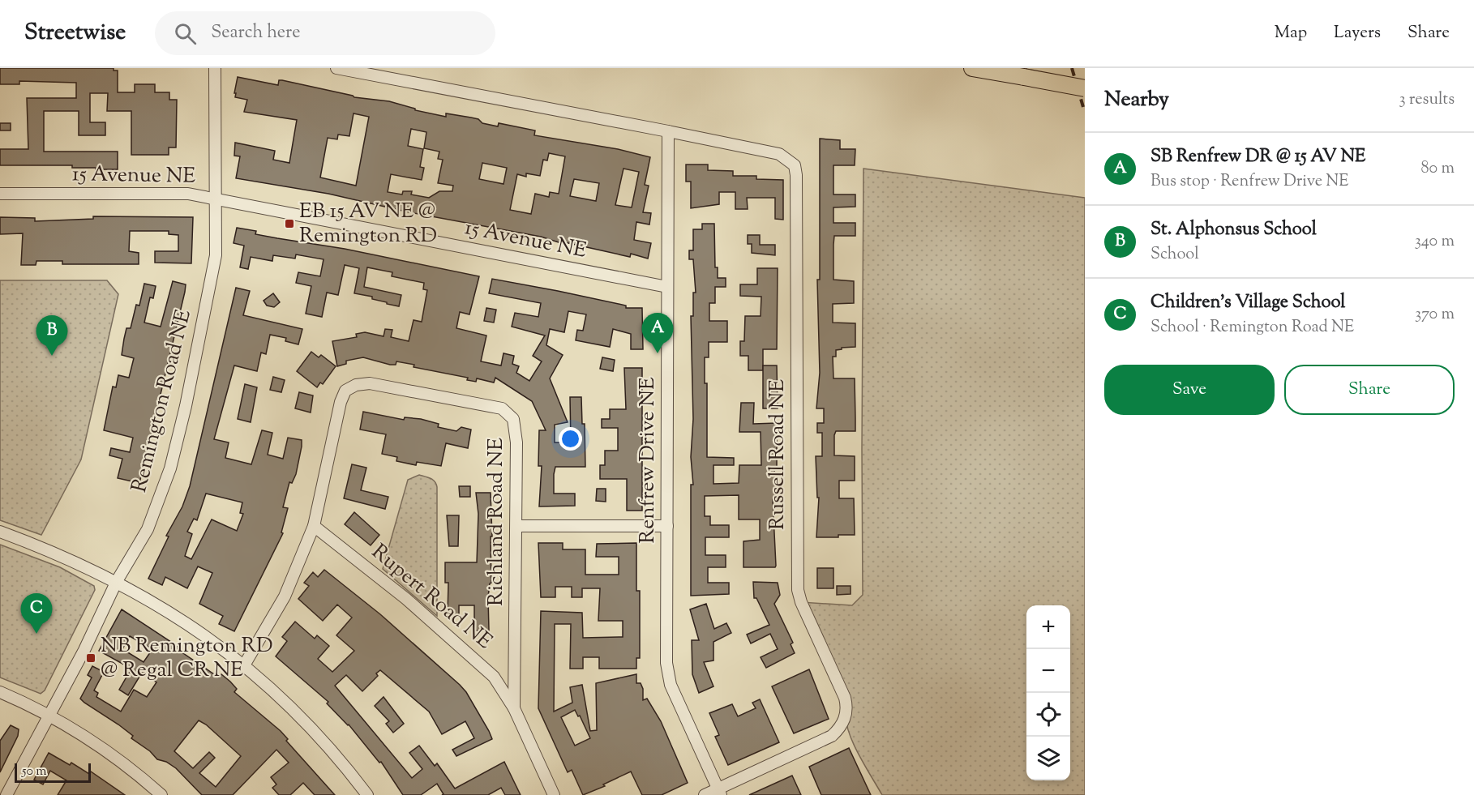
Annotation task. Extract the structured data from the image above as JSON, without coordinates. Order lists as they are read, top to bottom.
{
  "streets": {
    "street": [
      "15 Avenue NE",
      "Remington Road NE",
      "Russell Road NE",
      "Renfrew Drive NE",
      "Richland Road NE",
      "Rupert Road NE"
    ]
  },
  "crossings": [
    ["15 Avenue NE", "Remington Road NE"],
    ["15 Avenue NE", "Renfrew Drive NE"],
    ["Russell Road NE", "Renfrew Drive NE"],
    ["Richland Road NE", "Rupert Road NE"]
  ],
  "places": {
    "transit": ["EB 15 AV NE @ Remington RD", "NB Remington RD @ Regal CR NE"]
  },
  "scale_bar": "50 m",
  "page": {
    "header": "Streetwise",
    "search": "Search here",
    "nav": ["Map", "Layers", "Share"],
    "heading": ["Nearby", "3 results"],
    "list": [
      {
        "mark": "A",
        "name": "SB Renfrew DR @ 15 AV NE",
        "note": "Bus stop · Renfrew Drive NE",
        "value": "80 m"
      },
      {
        "mark": "B",
        "name": "St. Alphonsus School",
        "note": "School",
        "value": "340 m"
      },
      {
        "mark": "C",
        "name": "Children's Village School",
        "note": "School · Remington Road NE",
        "value": "370 m"
      }
    ],
    "pins": ["A", "B", "C"],
    "buttons": ["Save", "Share"],
    "map_buttons": ["+", "−"],
    "scale": "50 m"
  }
}
